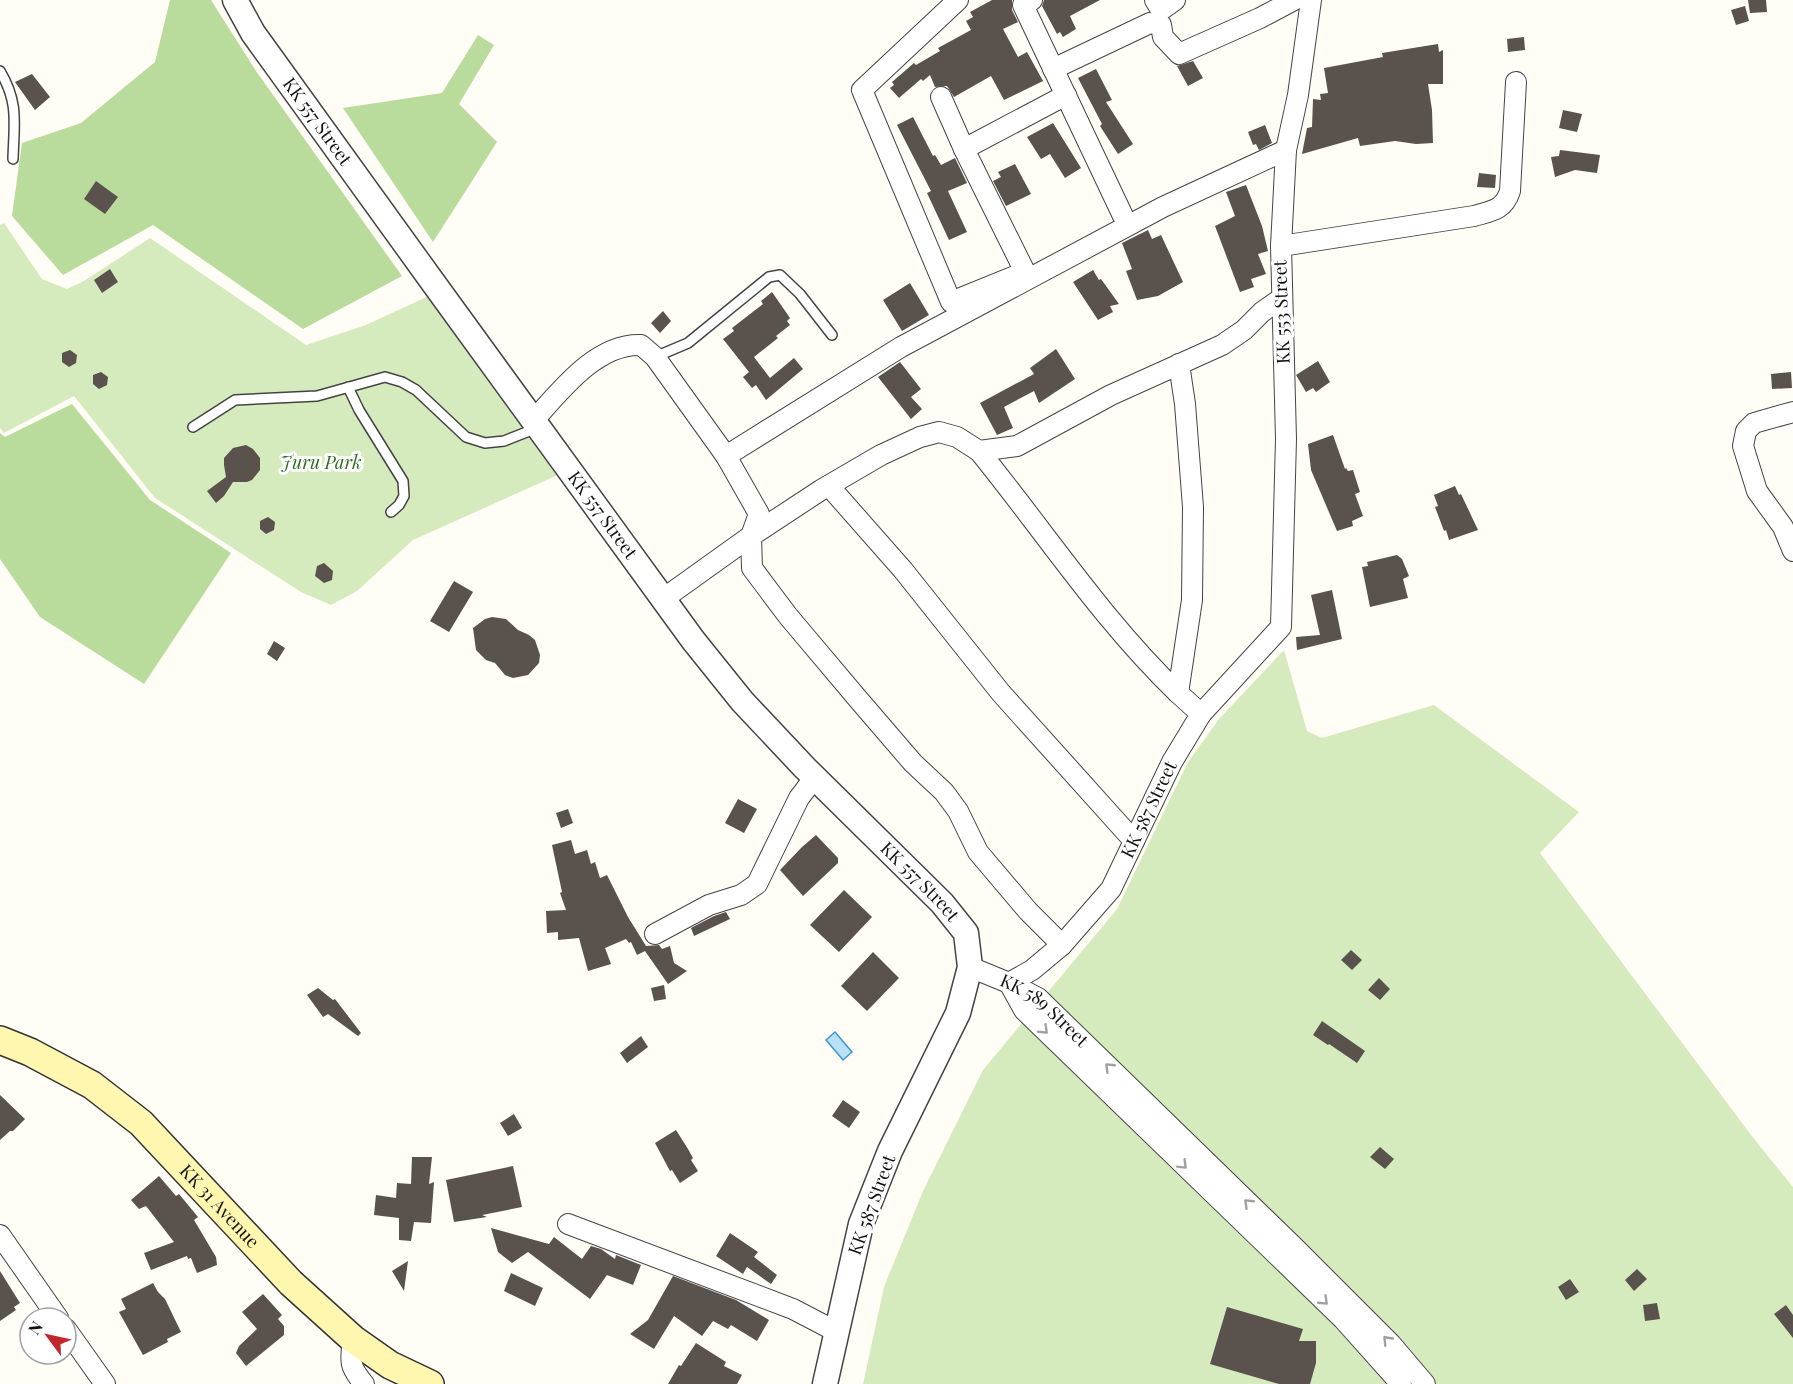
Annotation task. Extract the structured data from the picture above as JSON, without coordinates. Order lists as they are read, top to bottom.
{
  "streets": {
    "main road": ["KK 31 Avenue"],
    "street": [
      "KK 557 Street",
      "KK 553 Street",
      "KK 587 Street",
      "KK 589 Street"
    ]
  },
  "crossings": [
    ["KK 557 Street", "KK 587 Street"],
    ["KK 553 Street", "KK 587 Street"],
    ["KK 587 Street", "KK 589 Street"]
  ],
  "parks": ["Juru Park"],
  "north": "top left"
}
